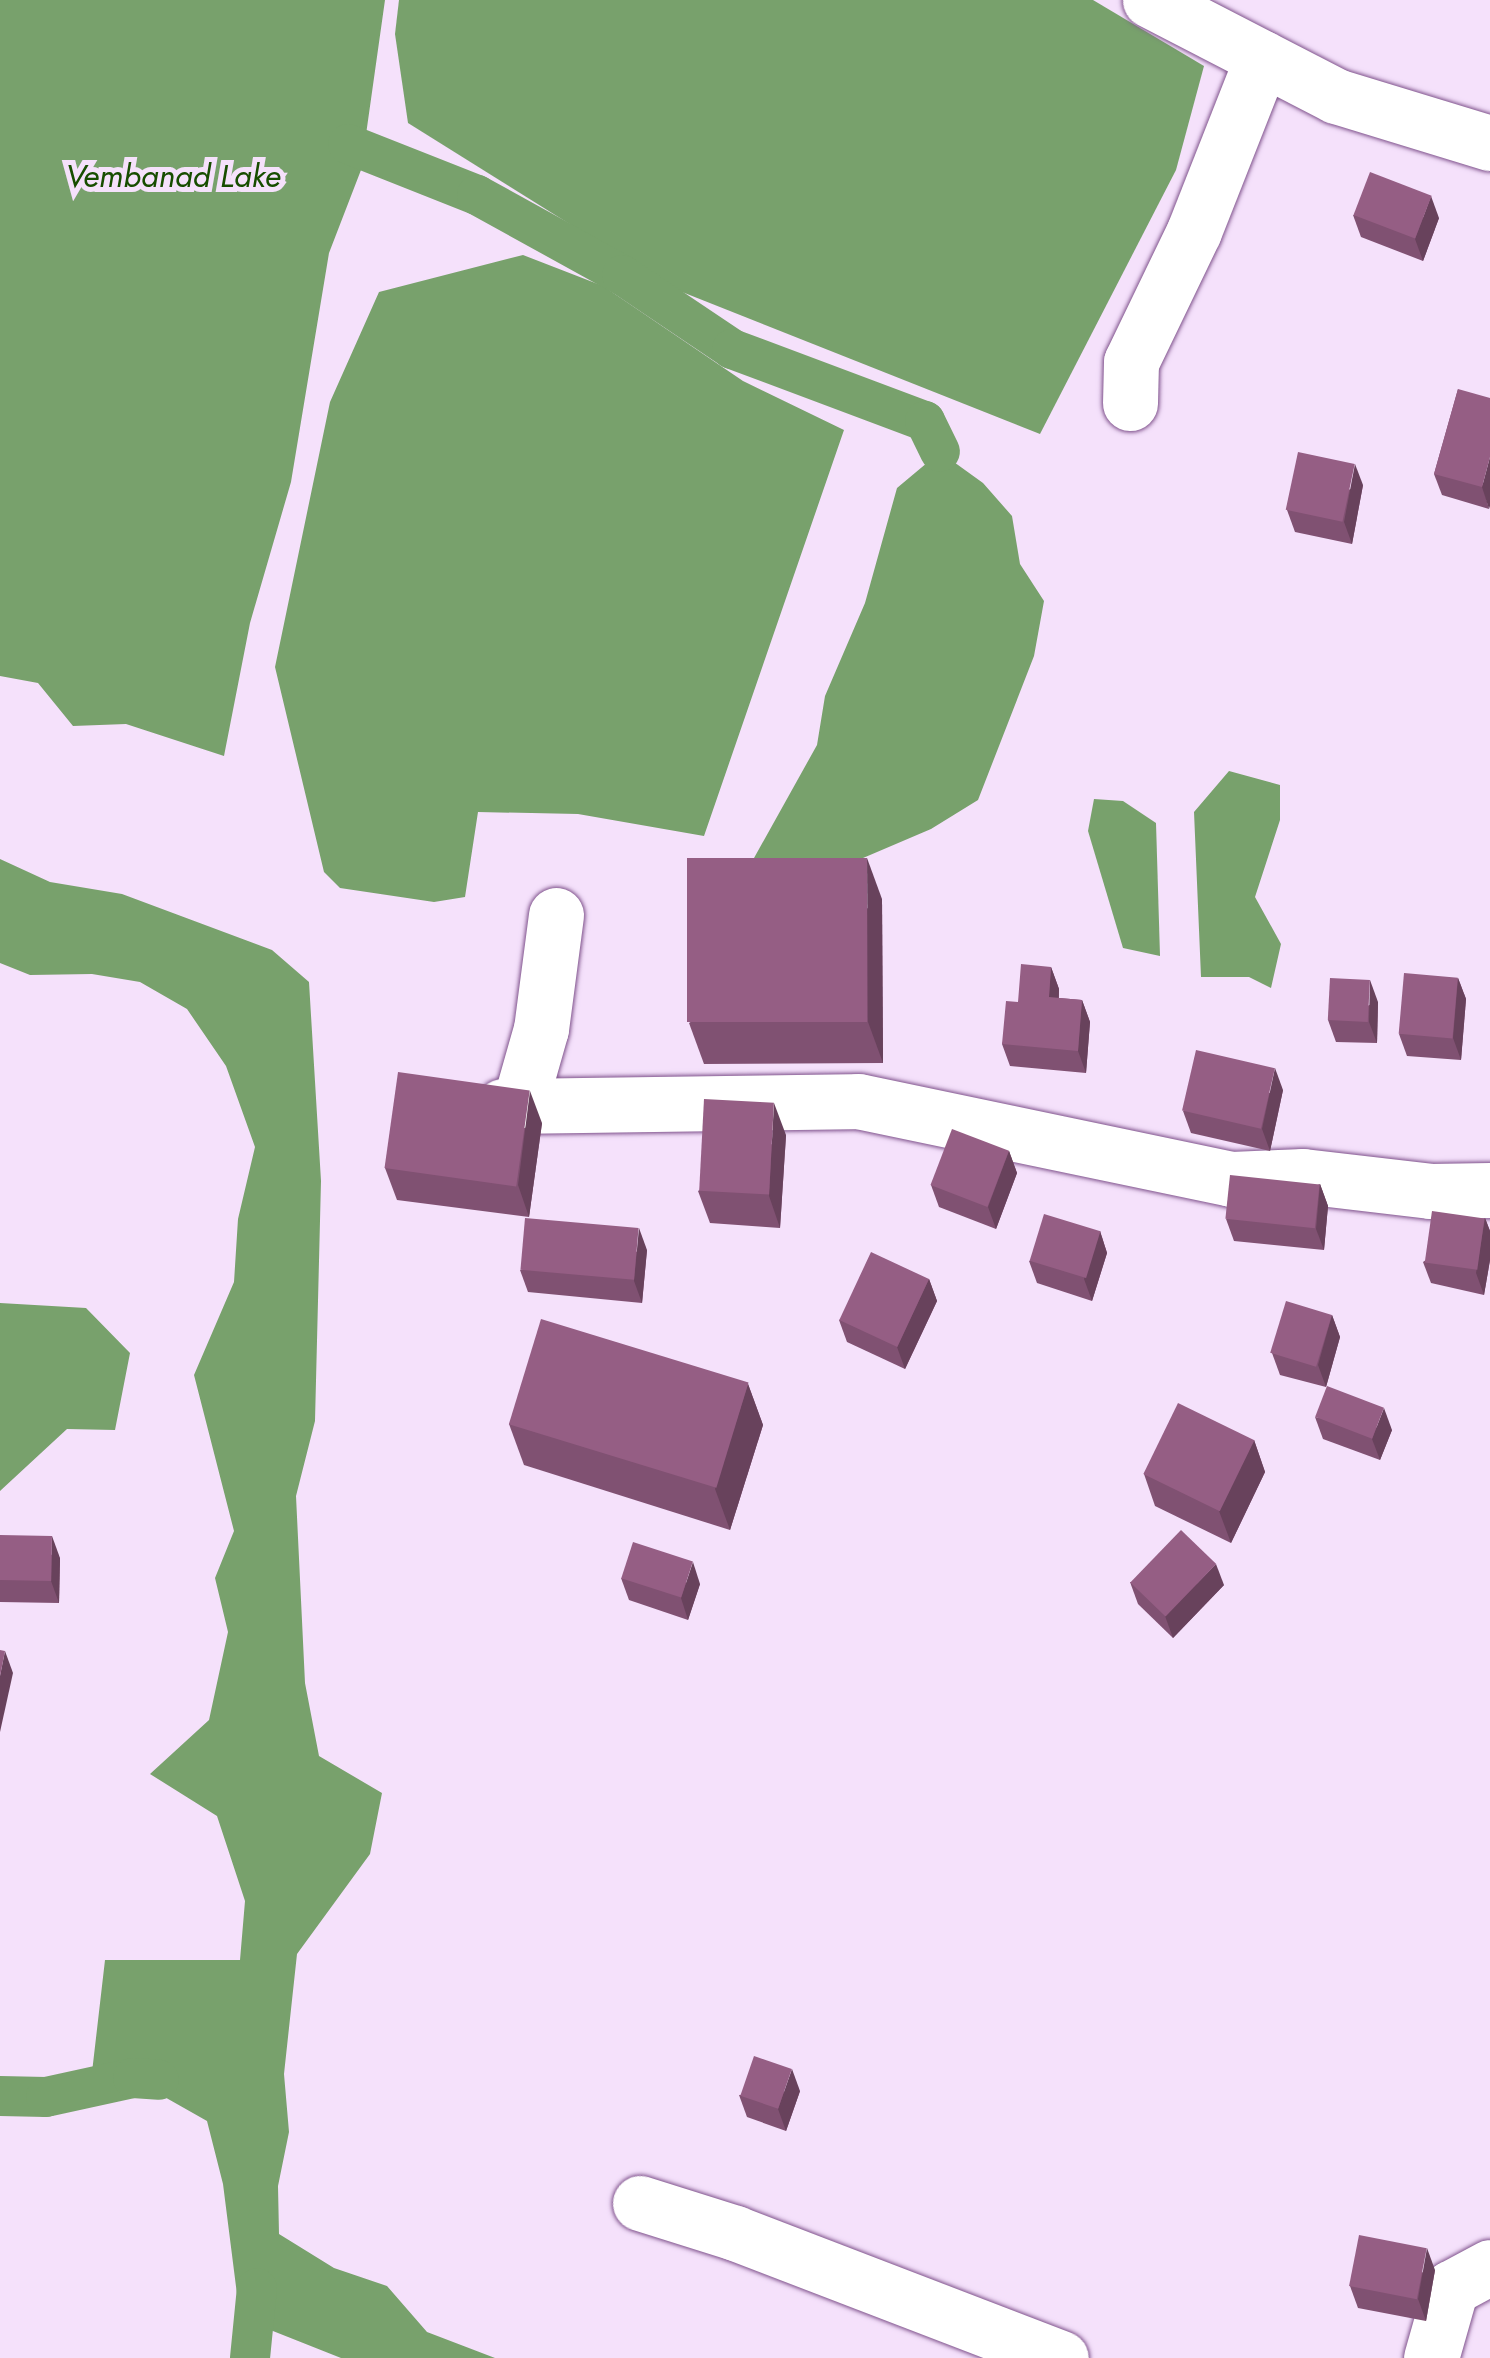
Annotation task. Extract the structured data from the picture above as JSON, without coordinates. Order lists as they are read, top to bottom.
{
  "water": ["Vembanad Lake"]
}
